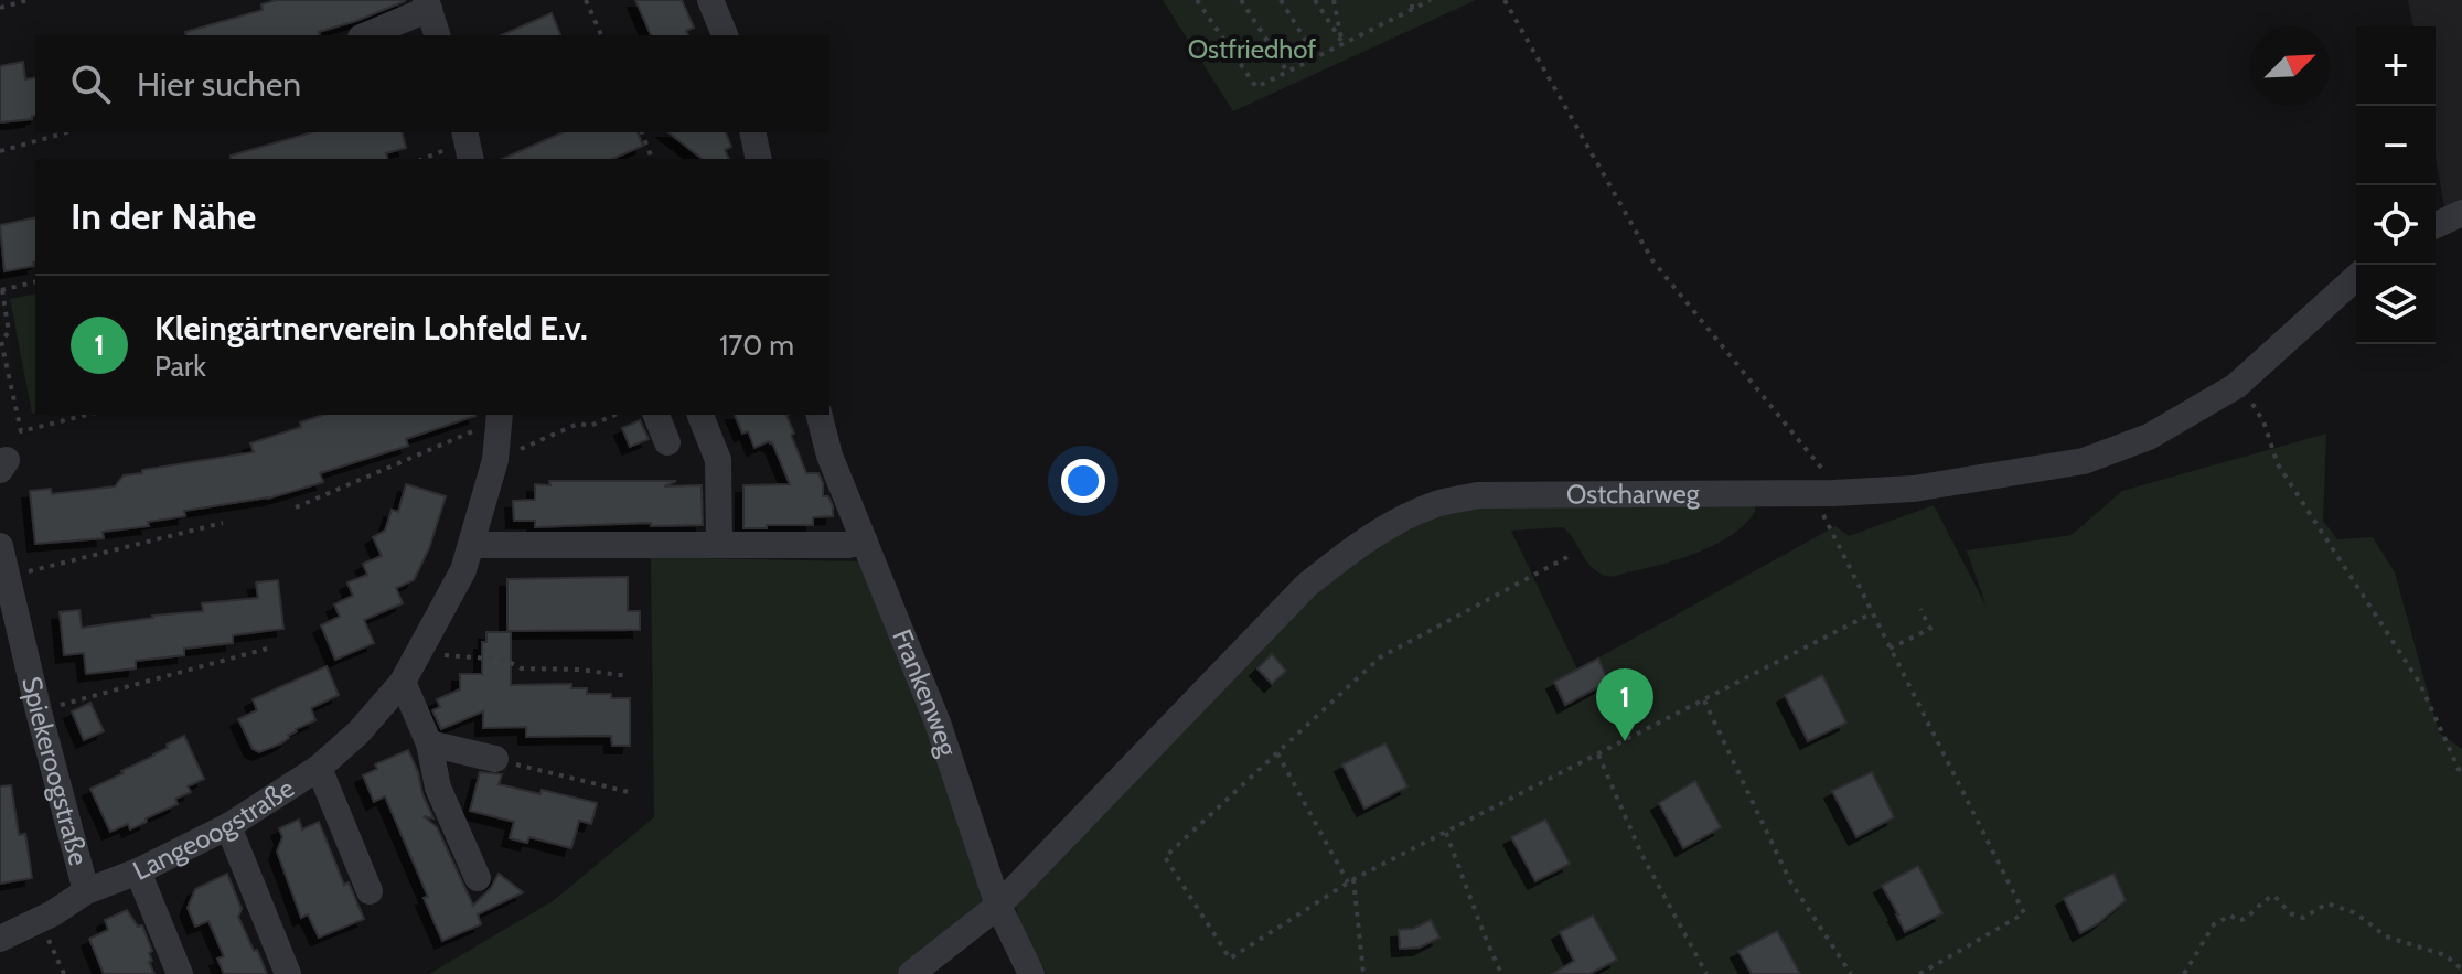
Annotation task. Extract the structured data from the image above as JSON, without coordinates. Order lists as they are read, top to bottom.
{
  "streets": {
    "street": [
      "Ostcharweg",
      "Frankenweg",
      "Spiekeroogstraße",
      "Langeoogstraße"
    ]
  },
  "crossings": [
    ["Ostcharweg", "Frankenweg"],
    ["Spiekeroogstraße", "Langeoogstraße"]
  ],
  "parks": ["Ostfriedhof"],
  "north": "top right",
  "page": {
    "map_buttons": ["+", "−"],
    "search": "Hier suchen",
    "heading": "In der Nähe",
    "list": [
      {
        "mark": "1",
        "name": "Kleingärtnerverein Lohfeld E.v.",
        "note": "Park",
        "value": "170 m"
      }
    ],
    "pins": "1"
  }
}
